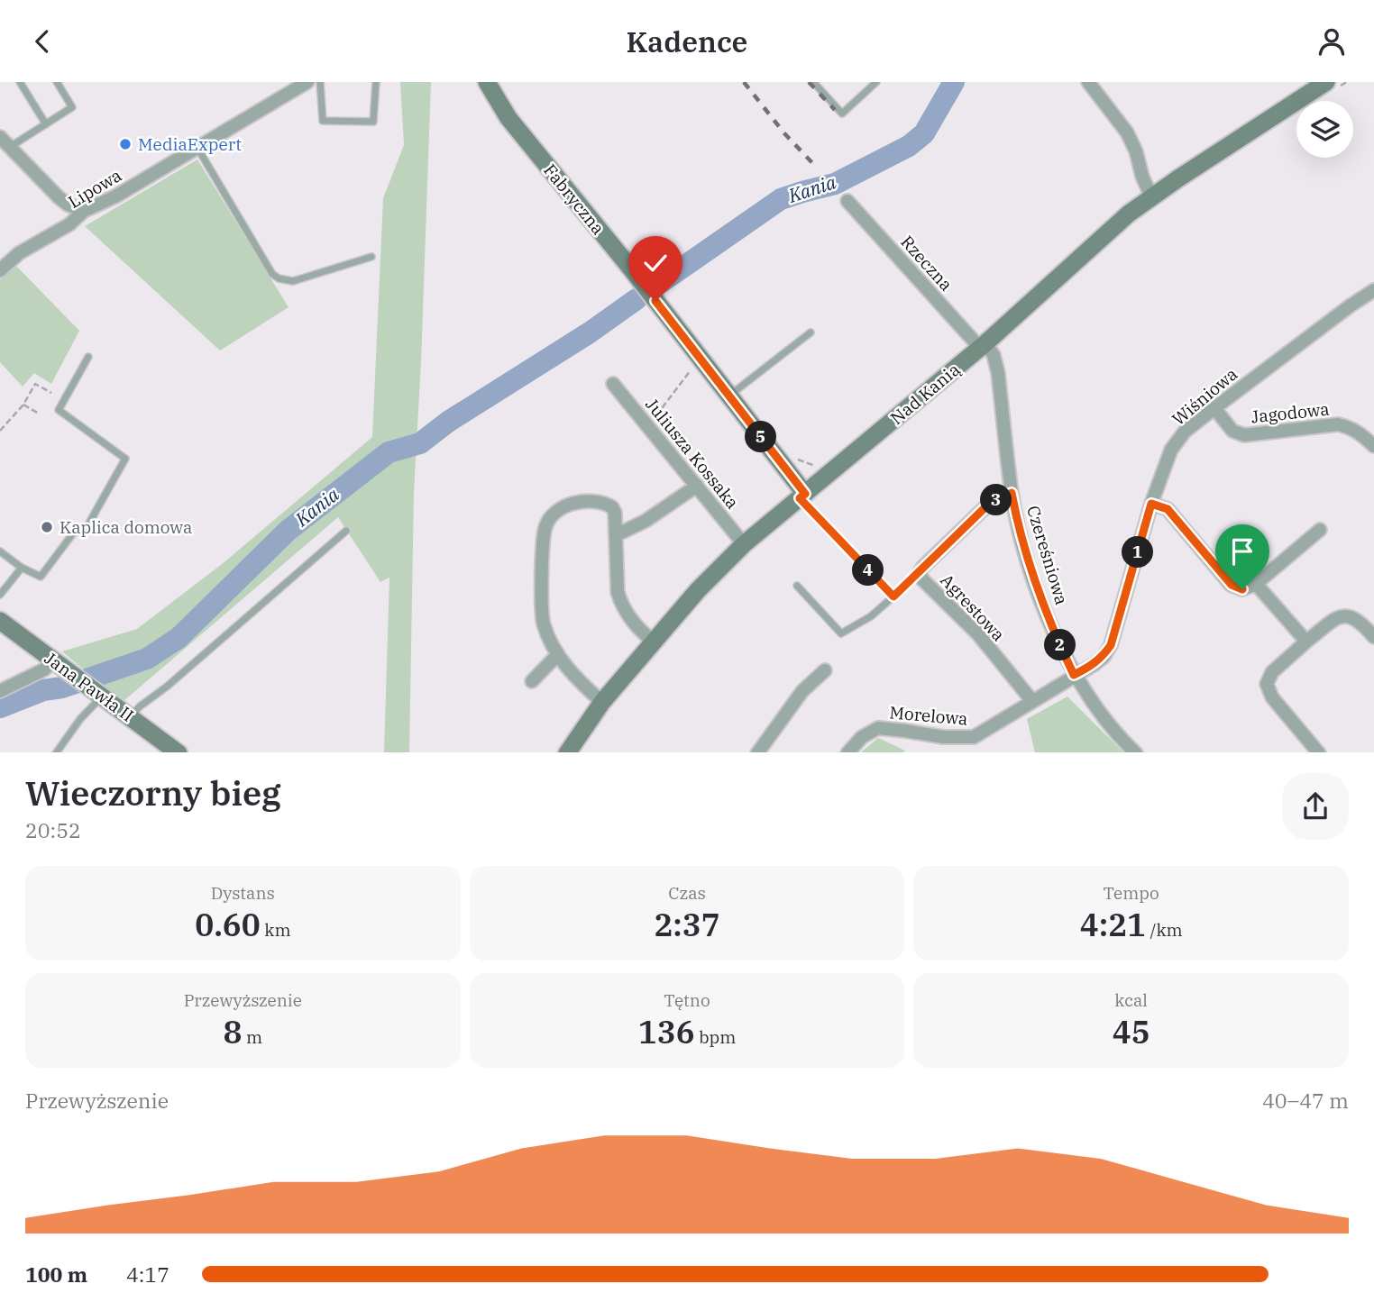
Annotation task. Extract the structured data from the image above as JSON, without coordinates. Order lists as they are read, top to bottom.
{
  "streets": {
    "street": [
      "Lipowa",
      "Fabryczna",
      "Rzeczna",
      "Nad Kanią",
      "Wiśniowa",
      "Jagodowa",
      "Juliusza Kossaka",
      "Czereśniowa",
      "Agrestowa",
      "Jana Pawła II",
      "Morelowa"
    ]
  },
  "crossings": [
    ["Fabryczna", "Nad Kanią"],
    ["Rzeczna", "Nad Kanią"],
    ["Rzeczna", "Czereśniowa"],
    ["Nad Kanią", "Juliusza Kossaka"],
    ["Nad Kanią", "Czereśniowa"],
    ["Wiśniowa", "Jagodowa"],
    ["Wiśniowa", "Czereśniowa"],
    ["Wiśniowa", "Morelowa"],
    ["Czereśniowa", "Agrestowa"],
    ["Czereśniowa", "Morelowa"],
    ["Agrestowa", "Morelowa"]
  ],
  "water": ["Kania"],
  "places": ["MediaExpert", "Kaplica domowa"],
  "page": {
    "header": "Kadence",
    "pins": [
      "5",
      "3",
      "1",
      "4",
      "2"
    ],
    "heading": ["Wieczorny bieg", "20:52"],
    "stats": [
      ["Dystans", "0.60 km"],
      ["Czas", "2:37"],
      ["Tempo", "4:21 /km"],
      ["Przewyższenie", "8 m"],
      ["Tętno", "136 bpm"],
      ["kcal", "45"]
    ],
    "chart": ["Przewyższenie", "40–47 m"],
    "list": [
      {
        "name": "100 m",
        "note": "4:17"
      }
    ]
  }
}
